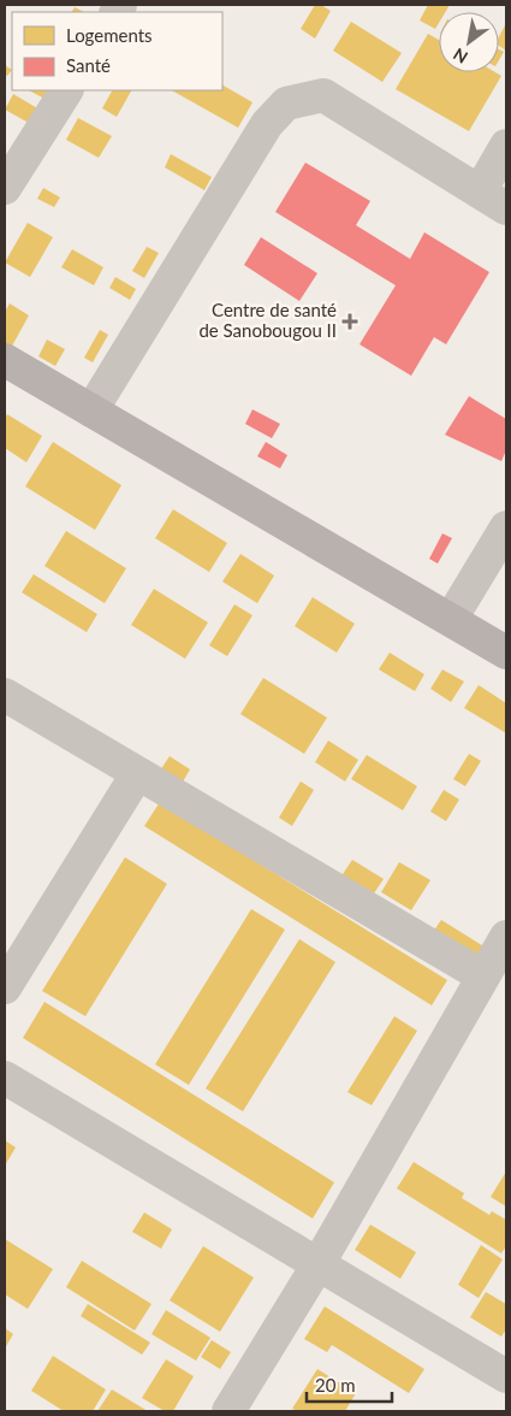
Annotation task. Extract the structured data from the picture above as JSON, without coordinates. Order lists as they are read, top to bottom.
{
  "places": {
    "health": ["Centre de santé de Sanobougou II"]
  },
  "legend": ["Logements", "Santé"],
  "scale_bar": "20 m",
  "north": "bottom left"
}
